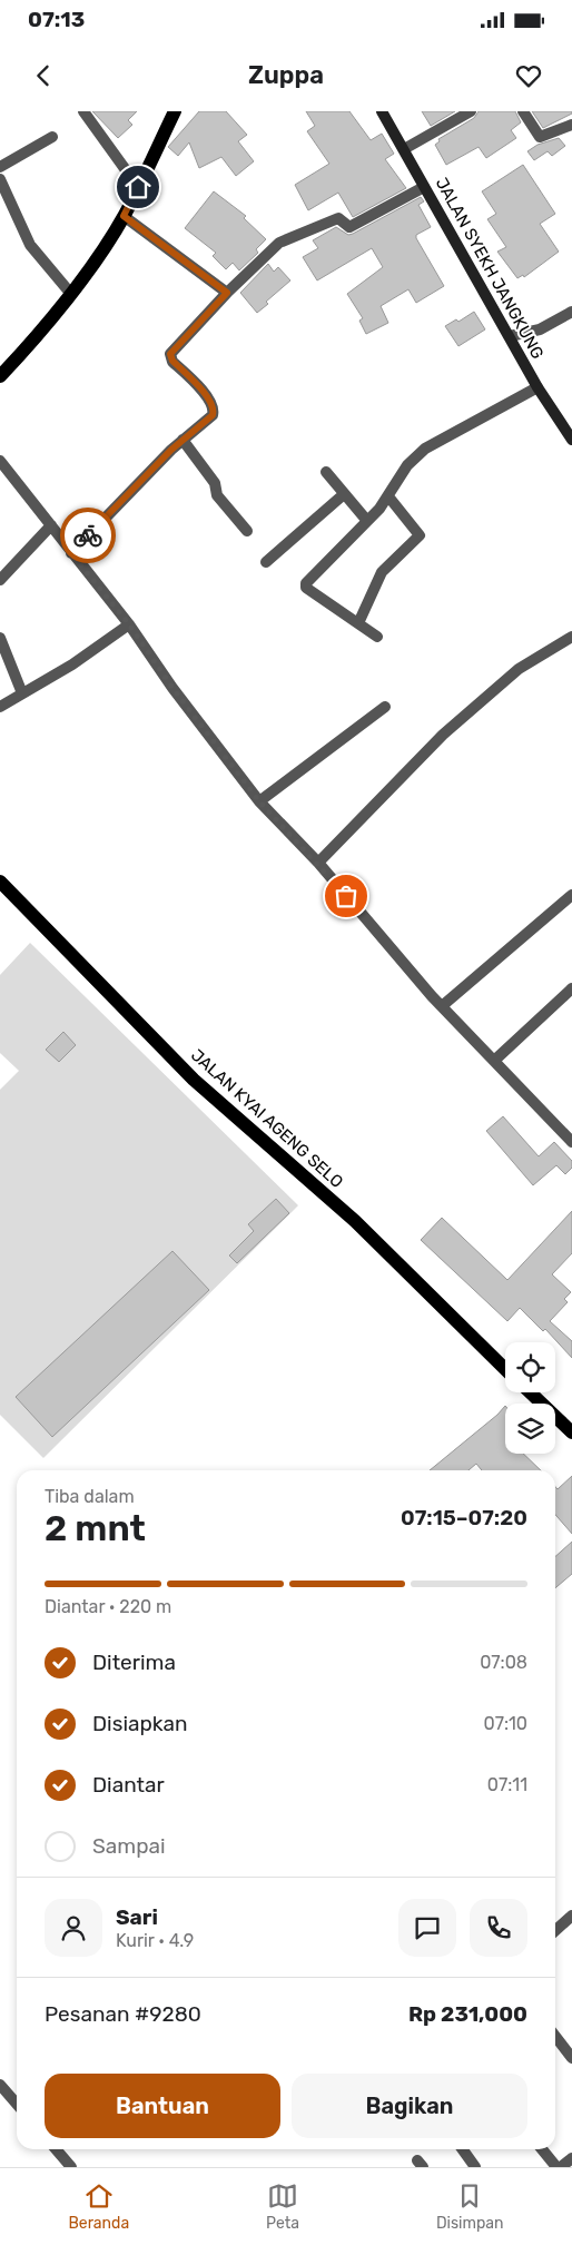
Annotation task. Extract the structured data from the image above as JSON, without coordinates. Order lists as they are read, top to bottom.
{
  "streets": {
    "main road": ["JALAN SYEKH JANGKUNG", "JALAN KYAI AGENG SELO"]
  },
  "page": {
    "status": "07:13",
    "header": "Zuppa",
    "heading": ["2 mnt", "Tiba dalam", "07:15–07:20"],
    "panel": [
      "Sari",
      "Kurir · 4.9",
      "Pesanan #9280",
      "Rp 231,000"
    ],
    "bar": "Diantar · 220 m",
    "list": [
      ["Diterima", "07:08"],
      ["Disiapkan", "07:10"],
      ["Diantar", "07:11"],
      "Sampai"
    ],
    "buttons": ["Bantuan", "Bagikan"],
    "tabs": ["Beranda", "Peta", "Disimpan"]
  }
}
